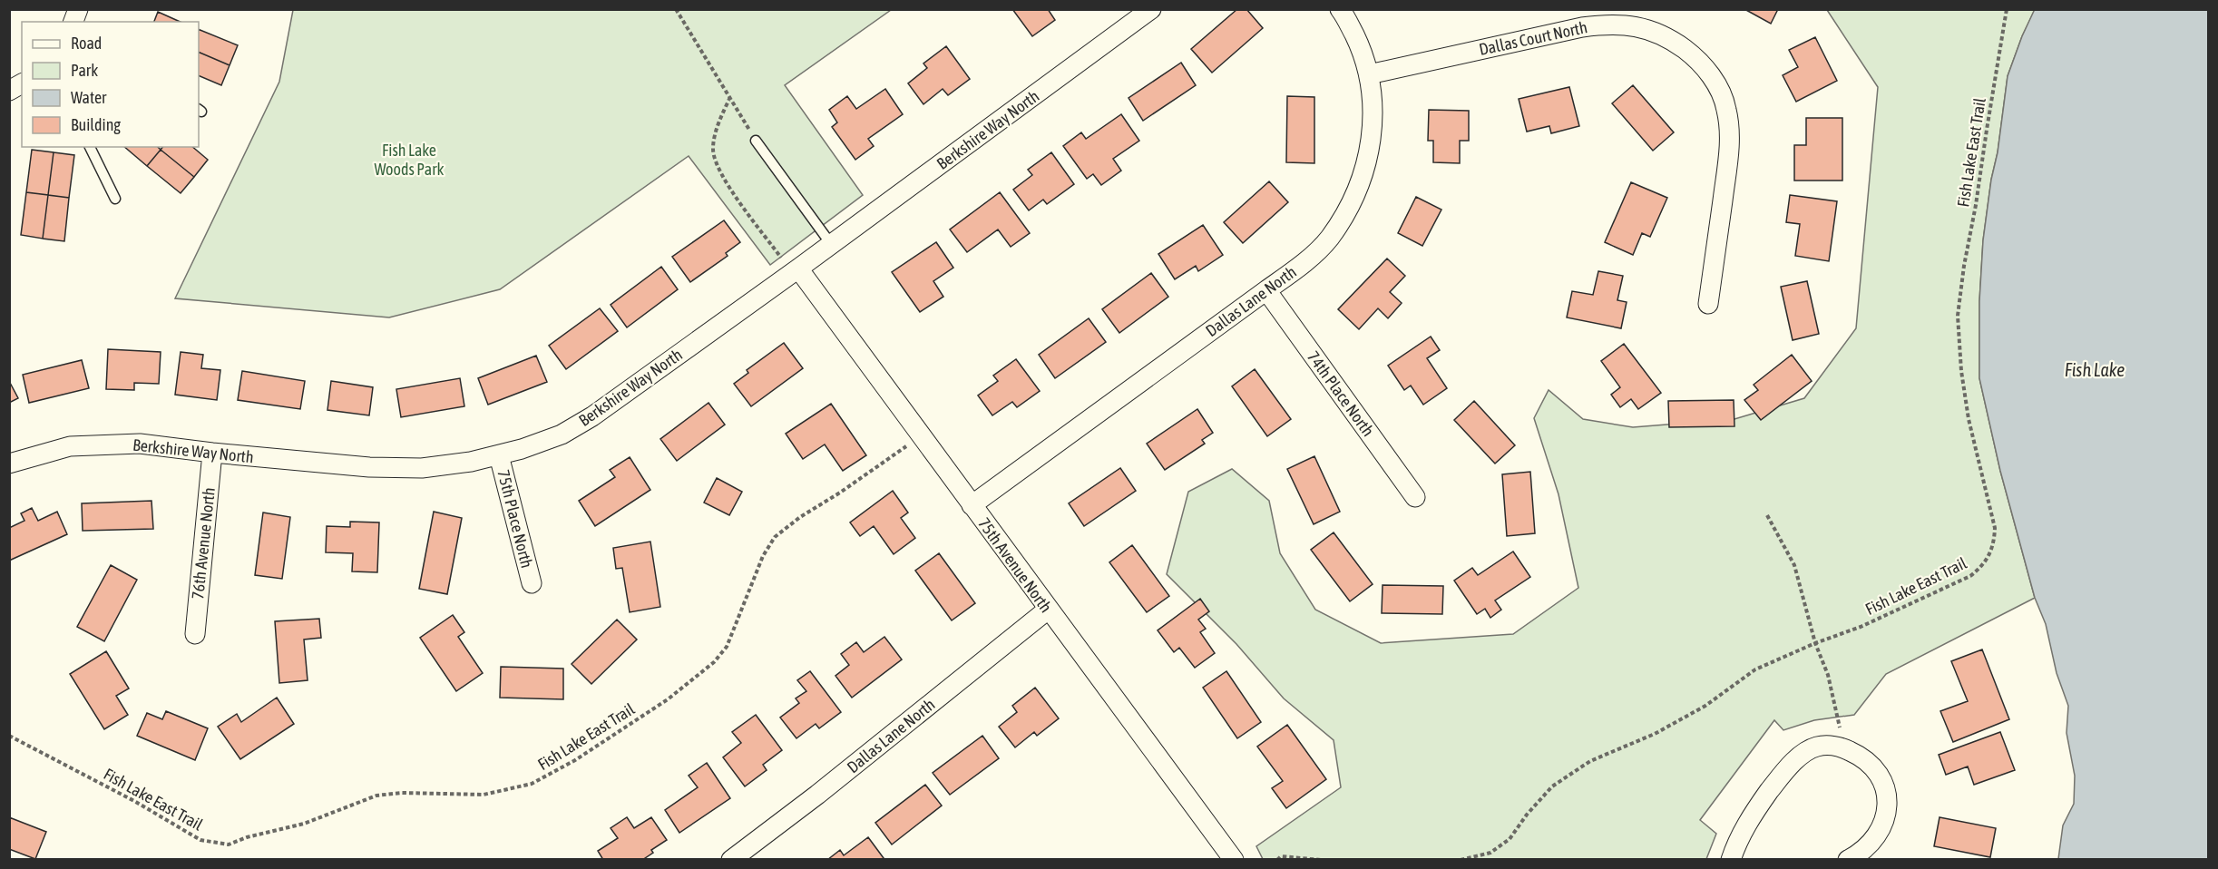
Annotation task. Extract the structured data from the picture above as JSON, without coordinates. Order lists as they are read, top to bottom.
{
  "streets": {
    "street": [
      "Dallas Court North",
      "Berkshire Way North",
      "Dallas Lane North",
      "74th Place North",
      "75th Place North",
      "76th Avenue North",
      "75th Avenue North"
    ],
    "path": ["Fish Lake East Trail"]
  },
  "crossings": [
    ["Dallas Court North", "Dallas Lane North"],
    ["Berkshire Way North", "75th Place North"],
    ["Berkshire Way North", "76th Avenue North"],
    ["Berkshire Way North", "75th Avenue North"],
    ["Fish Lake East Trail", "75th Avenue North"],
    ["Dallas Lane North", "74th Place North"],
    ["Dallas Lane North", "75th Avenue North"]
  ],
  "water": ["Fish Lake"],
  "parks": ["Fish Lake Woods Park"],
  "legend": [
    "Road",
    "Park",
    "Water",
    "Building"
  ]
}
